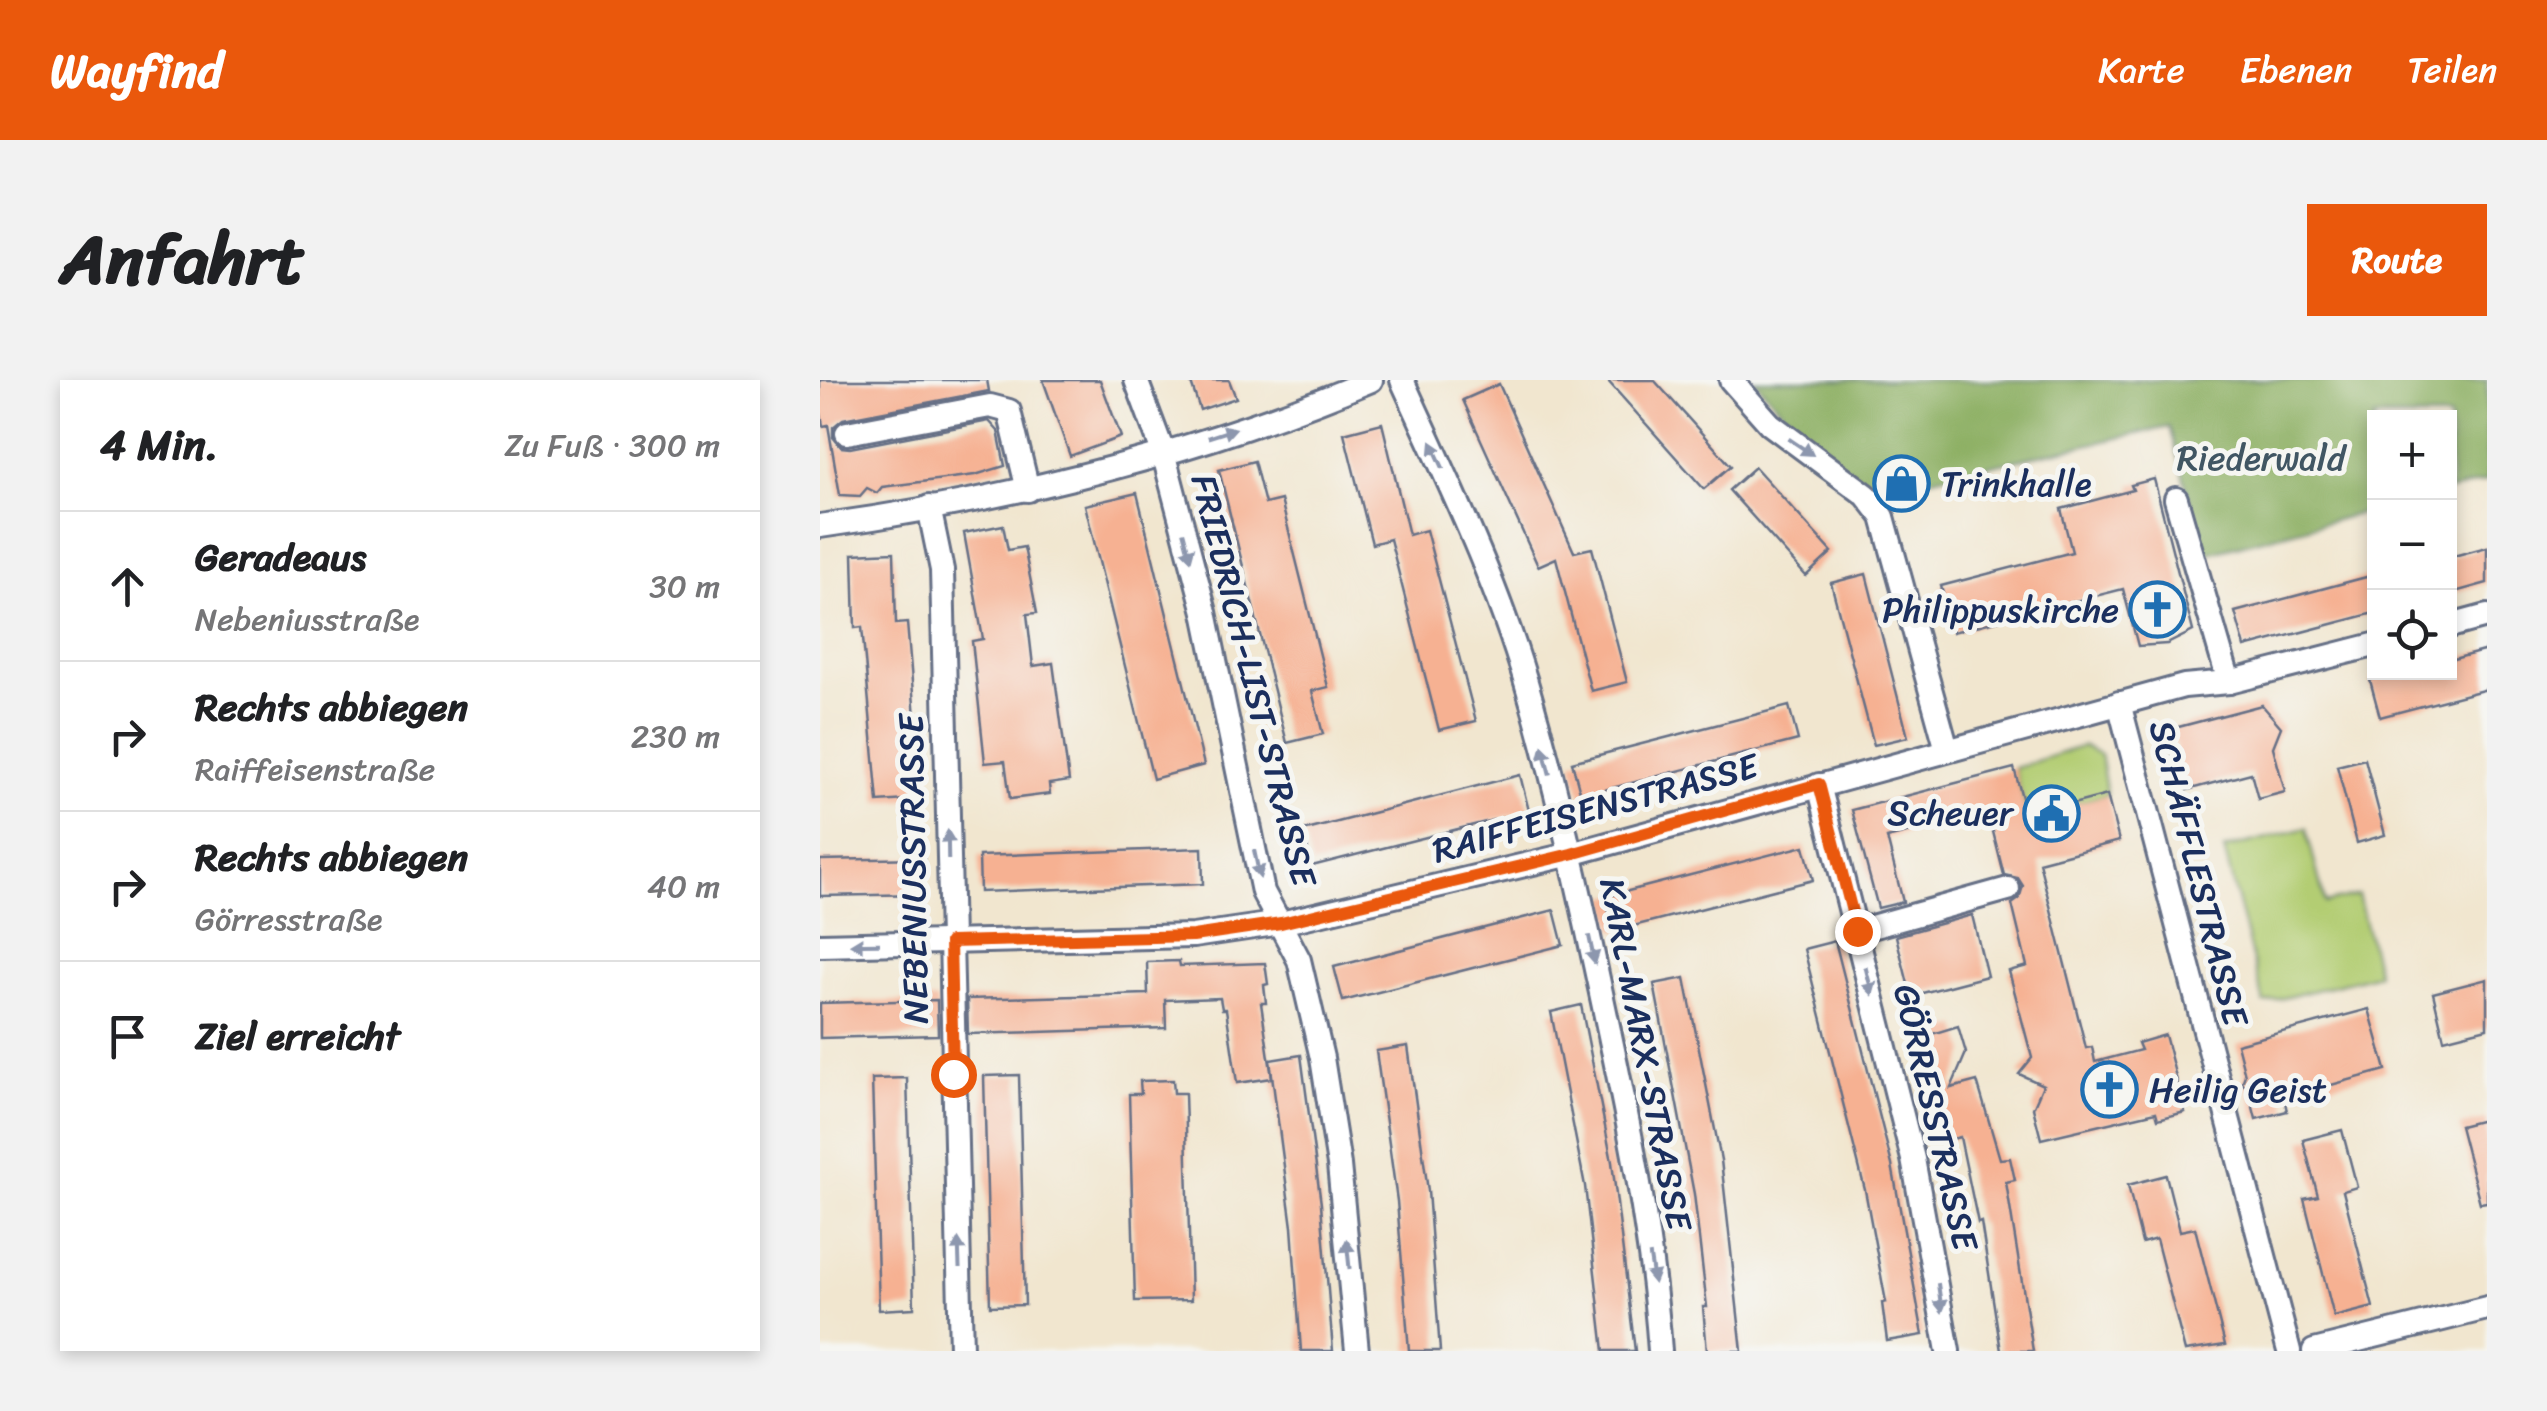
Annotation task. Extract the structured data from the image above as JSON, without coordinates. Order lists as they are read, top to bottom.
{
  "streets": {
    "street": [
      "FRIEDRICH-LIST-STRASSE",
      "RAIFFEISENSTRASSE",
      "NEBENIUSSTRASSE",
      "SCHÄFFLESTRASSE",
      "KARL-MARX-STRASSE",
      "GÖRRESSTRASSE"
    ]
  },
  "crossings": [
    ["FRIEDRICH-LIST-STRASSE", "RAIFFEISENSTRASSE"],
    ["RAIFFEISENSTRASSE", "NEBENIUSSTRASSE"],
    ["RAIFFEISENSTRASSE", "SCHÄFFLESTRASSE"],
    ["RAIFFEISENSTRASSE", "KARL-MARX-STRASSE"],
    ["RAIFFEISENSTRASSE", "GÖRRESSTRASSE"]
  ],
  "one_way": ["NEBENIUSSTRASSE", "GÖRRESSTRASSE"],
  "parks": ["Riederwald"],
  "places": {
    "shop": ["Trinkhalle"],
    "church": ["Philippuskirche", "Heilig Geist"],
    "public building": ["Scheuer"]
  },
  "page": {
    "header": "Wayfind",
    "nav": ["Karte", "Ebenen", "Teilen"],
    "title": "Anfahrt",
    "buttons": "Route",
    "heading": ["4 Min.", "Zu Fuß · 300 m"],
    "map_buttons": ["+", "−"],
    "list": [
      ["Geradeaus", "Nebeniusstraße", "30 m"],
      ["Rechts abbiegen", "Raiffeisenstraße", "230 m"],
      ["Rechts abbiegen", "Görresstraße", "40 m"],
      "Ziel erreicht"
    ]
  }
}
